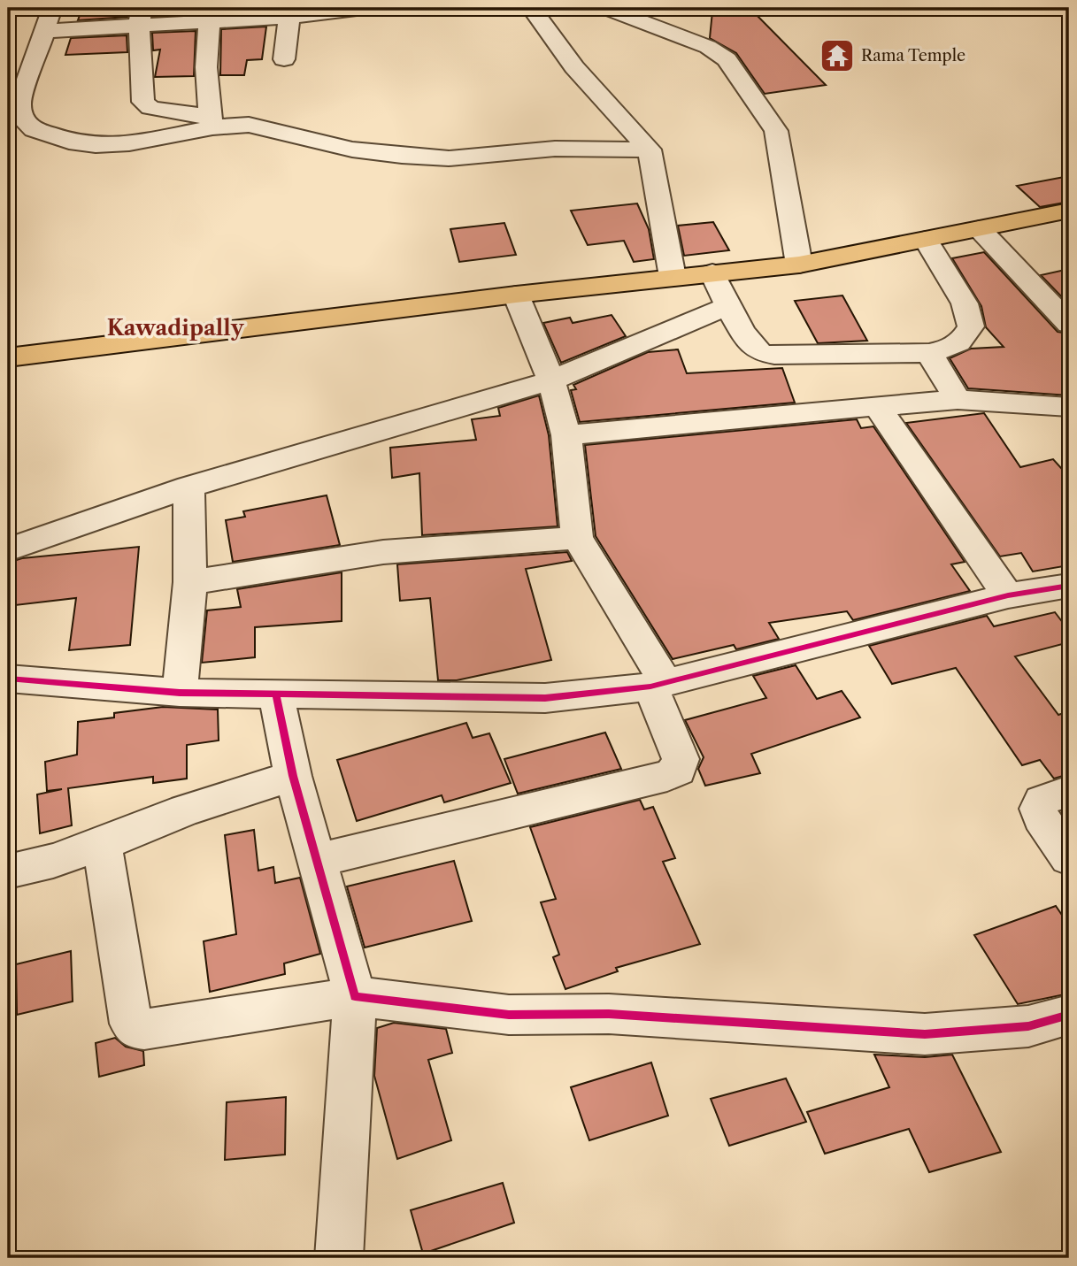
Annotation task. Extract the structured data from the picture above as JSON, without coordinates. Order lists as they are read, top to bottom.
{
  "districts": ["Kawadipally"],
  "places": {
    "temple": ["Rama Temple"]
  }
}
